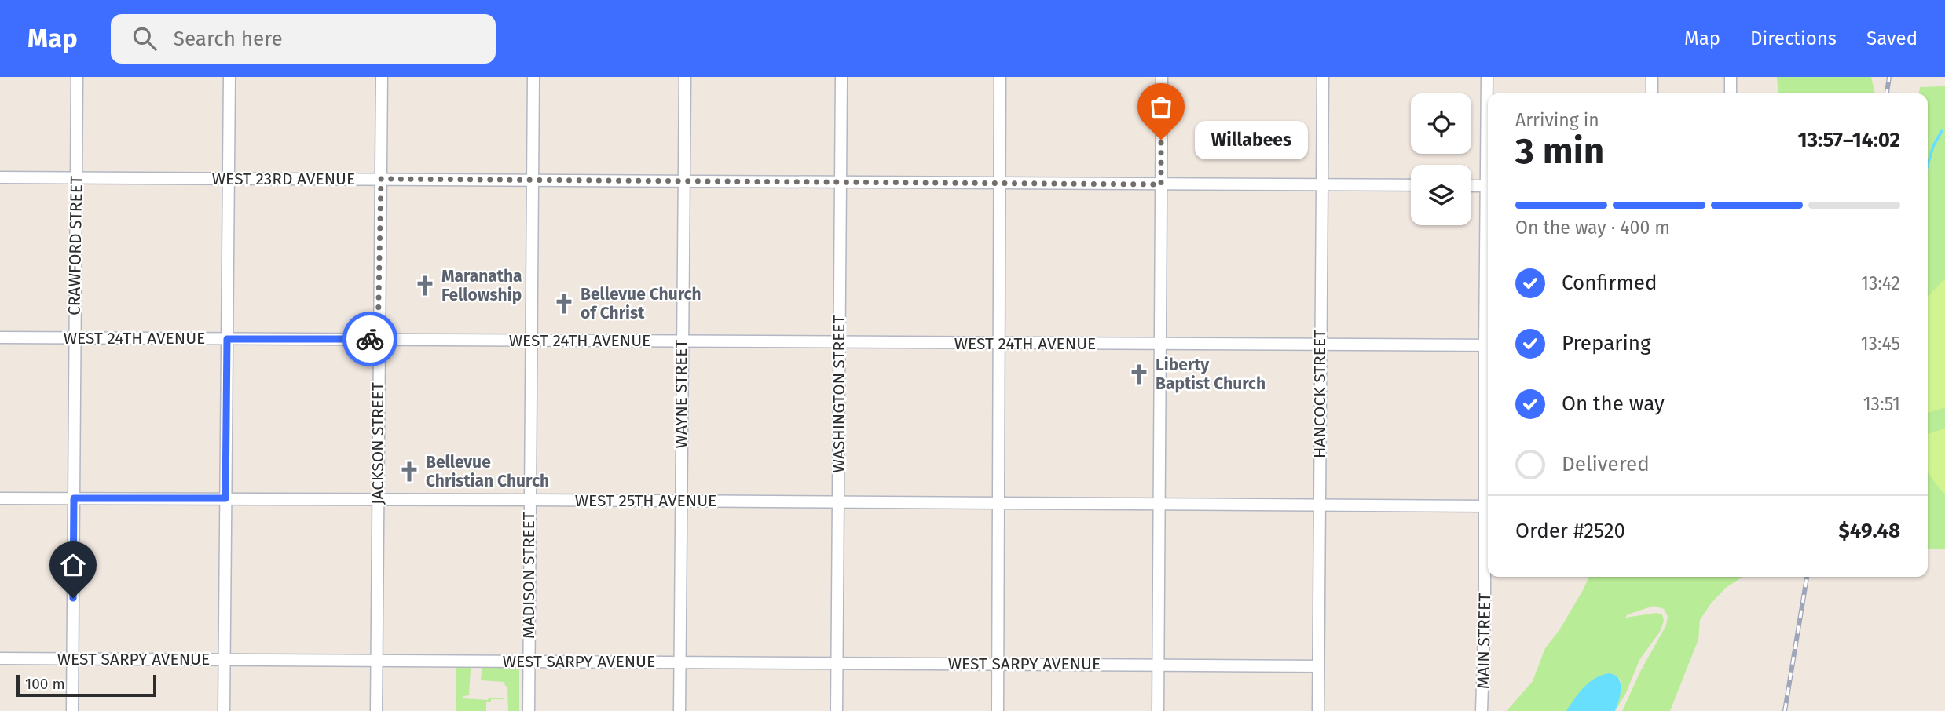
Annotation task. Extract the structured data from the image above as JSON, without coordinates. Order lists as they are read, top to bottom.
{
  "streets": {
    "street": [
      "WEST 23RD AVENUE",
      "CRAWFORD STREET",
      "WEST 24TH AVENUE",
      "WAYNE STREET",
      "WASHINGTON STREET",
      "HANCOCK STREET",
      "JACKSON STREET",
      "WEST 25TH AVENUE",
      "MADISON STREET",
      "MAIN STREET",
      "WEST SARPY AVENUE"
    ]
  },
  "crossings": [
    ["WEST 23RD AVENUE", "CRAWFORD STREET"],
    ["WEST 23RD AVENUE", "WAYNE STREET"],
    ["WEST 23RD AVENUE", "WASHINGTON STREET"],
    ["WEST 23RD AVENUE", "HANCOCK STREET"],
    ["WEST 23RD AVENUE", "JACKSON STREET"],
    ["WEST 23RD AVENUE", "MADISON STREET"],
    ["CRAWFORD STREET", "WEST 24TH AVENUE"],
    ["CRAWFORD STREET", "WEST 25TH AVENUE"],
    ["CRAWFORD STREET", "WEST SARPY AVENUE"],
    ["WEST 24TH AVENUE", "WAYNE STREET"],
    ["WEST 24TH AVENUE", "WASHINGTON STREET"],
    ["WEST 24TH AVENUE", "HANCOCK STREET"],
    ["WEST 24TH AVENUE", "JACKSON STREET"],
    ["WEST 24TH AVENUE", "MADISON STREET"],
    ["WEST 24TH AVENUE", "MAIN STREET"],
    ["WAYNE STREET", "WEST 25TH AVENUE"],
    ["WAYNE STREET", "WEST SARPY AVENUE"],
    ["WASHINGTON STREET", "WEST 25TH AVENUE"],
    ["WASHINGTON STREET", "WEST SARPY AVENUE"],
    ["HANCOCK STREET", "WEST 25TH AVENUE"],
    ["HANCOCK STREET", "WEST SARPY AVENUE"],
    ["JACKSON STREET", "WEST 25TH AVENUE"],
    ["JACKSON STREET", "WEST SARPY AVENUE"],
    ["WEST 25TH AVENUE", "MADISON STREET"],
    ["WEST 25TH AVENUE", "MAIN STREET"],
    ["MADISON STREET", "WEST SARPY AVENUE"]
  ],
  "places": {
    "other": ["Willabees"],
    "church": [
      "Maranatha Fellowship",
      "Bellevue Church of Christ",
      "Liberty Baptist Church",
      "Bellevue Christian Church"
    ]
  },
  "scale_bar": "100 m",
  "page": {
    "header": "Map",
    "search": "Search here",
    "nav": ["Map", "Directions", "Saved"],
    "heading": ["3 min", "Arriving in", "13:57–14:02"],
    "panel": ["Order #2520", "$49.48"],
    "bubble": "Willabees",
    "bar": "On the way · 400 m",
    "list": [
      ["Confirmed", "13:42"],
      ["Preparing", "13:45"],
      ["On the way", "13:51"],
      "Delivered"
    ],
    "scale": "100 m"
  }
}
